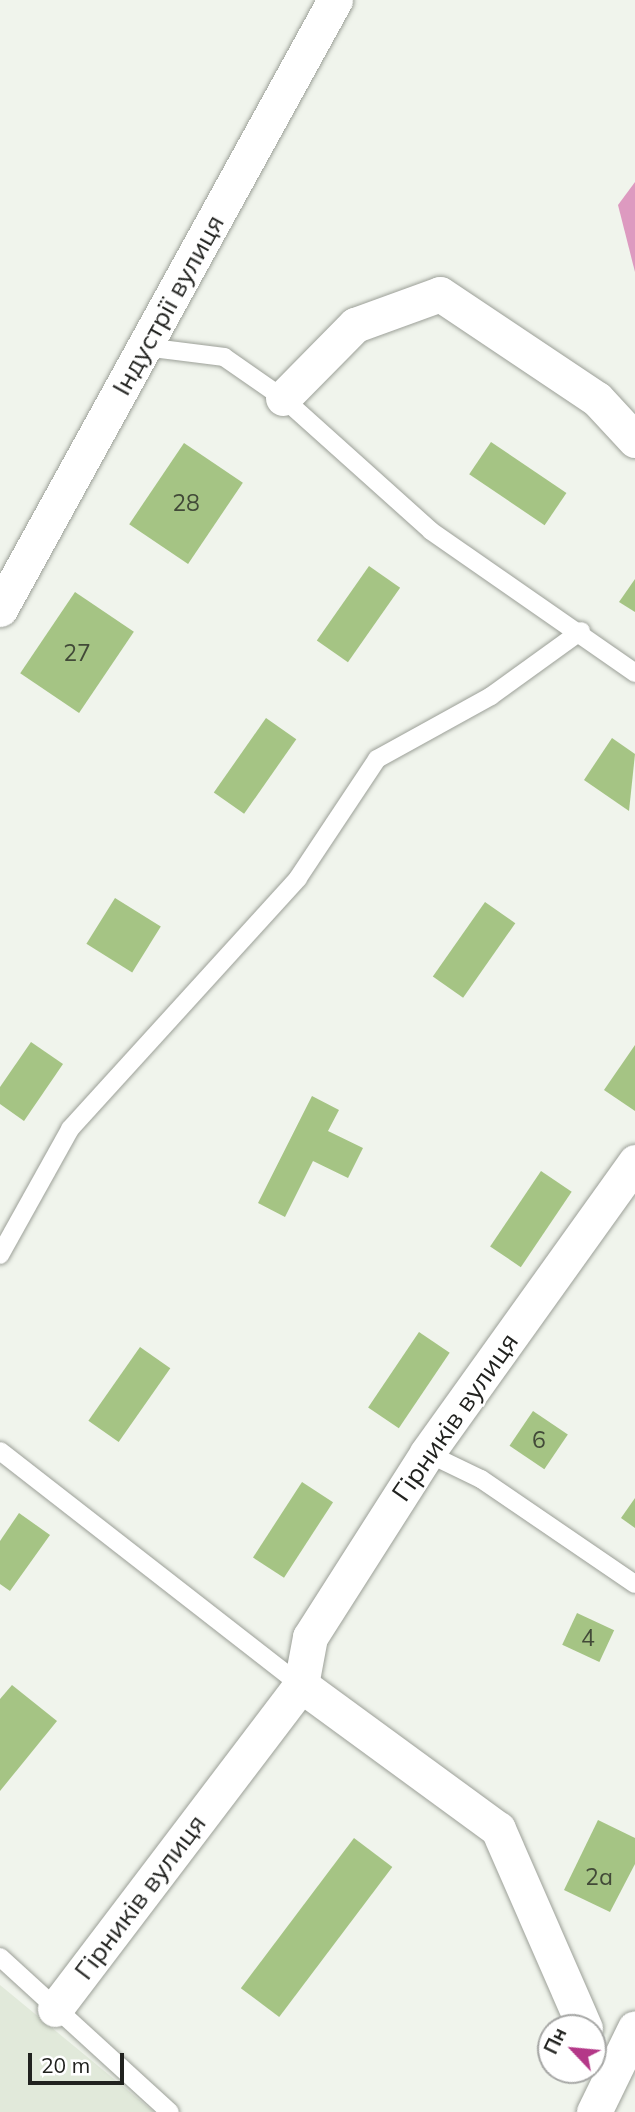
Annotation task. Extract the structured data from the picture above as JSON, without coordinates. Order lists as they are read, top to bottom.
{
  "streets": {
    "street": ["Індустрії вулиця", "Гірників вулиця"]
  },
  "house_numbers": [
    "28",
    "27",
    "6",
    "4",
    "2а"
  ],
  "scale_bar": "20 m",
  "north": "top left"
}
